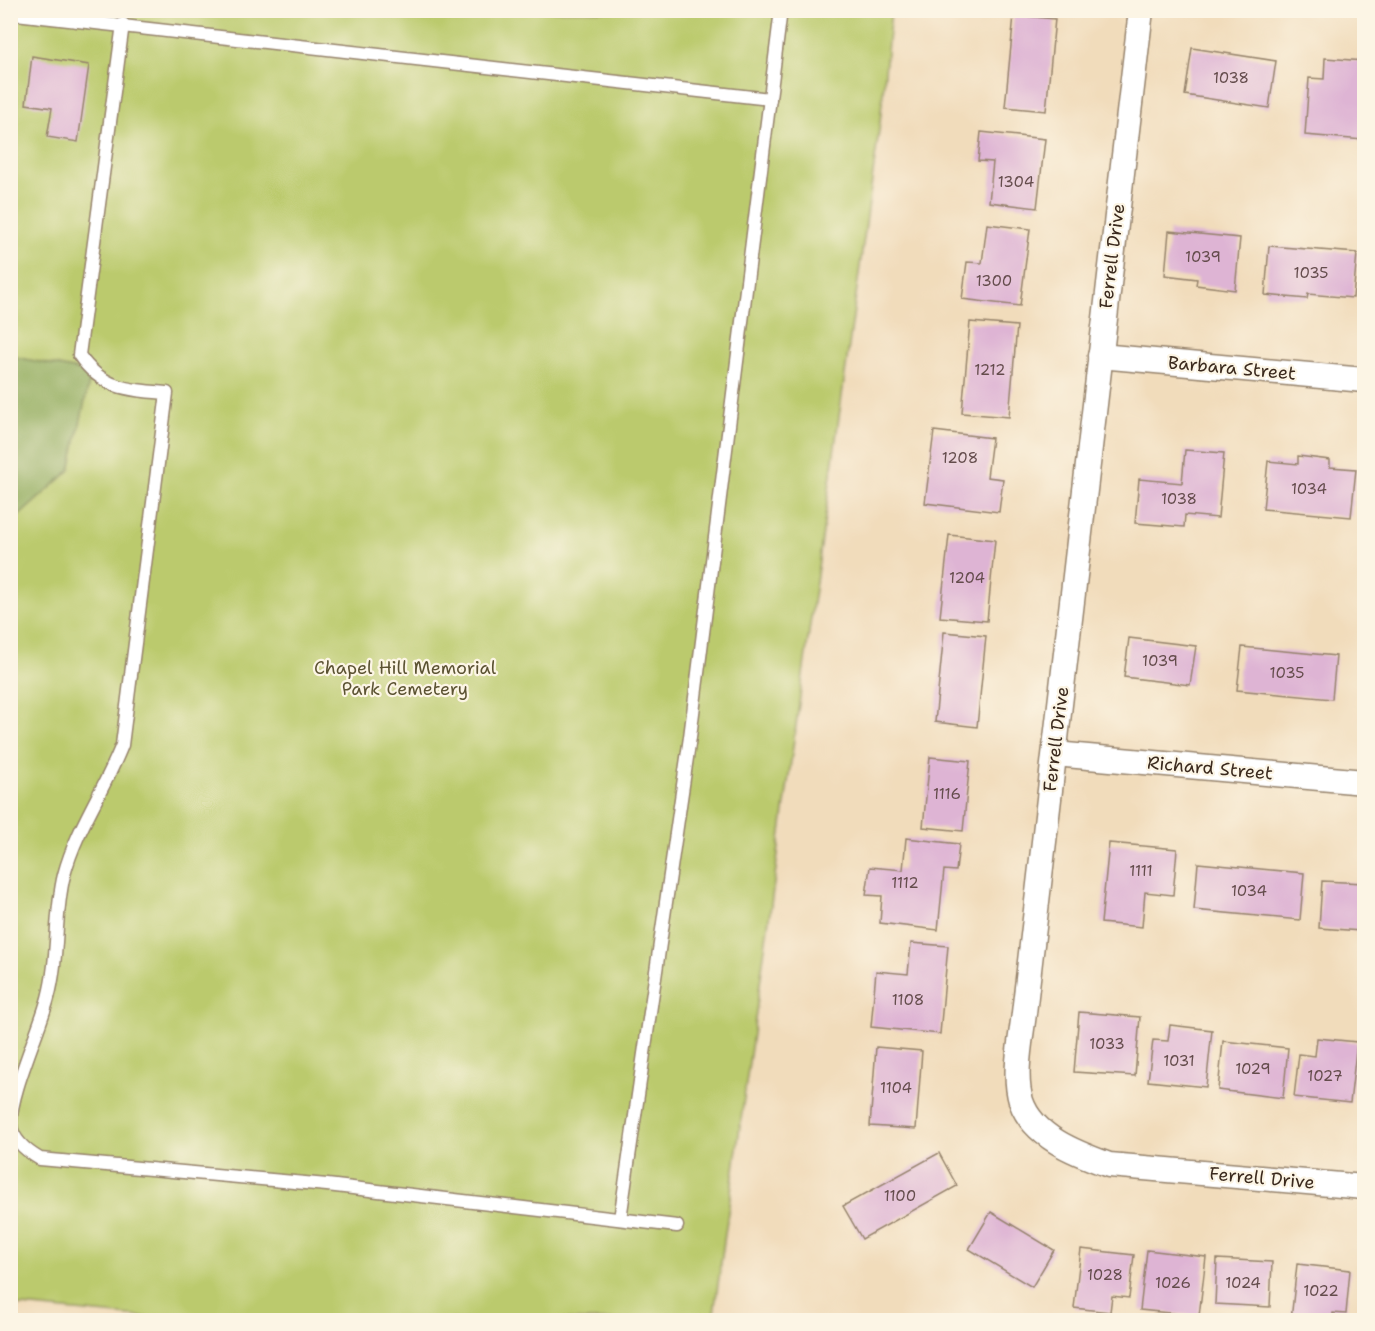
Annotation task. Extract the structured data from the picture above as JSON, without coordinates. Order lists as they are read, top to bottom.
{
  "streets": {
    "street": ["Ferrell Drive", "Barbara Street", "Richard Street"]
  },
  "crossings": [
    ["Ferrell Drive", "Barbara Street"],
    ["Ferrell Drive", "Richard Street"]
  ],
  "parks": ["Chapel Hill Memorial Park Cemetery"],
  "house_numbers": [
    "1038",
    "1304",
    "1039",
    "1035",
    "1300",
    "1212",
    "1208",
    "1034",
    "1038",
    "1204",
    "1039",
    "1035",
    "1116",
    "1111",
    "1112",
    "1034",
    "1108",
    "1033",
    "1031",
    "1029",
    "1027",
    "1104",
    "1100",
    "1028",
    "1026",
    "1024",
    "1022"
  ]
}
